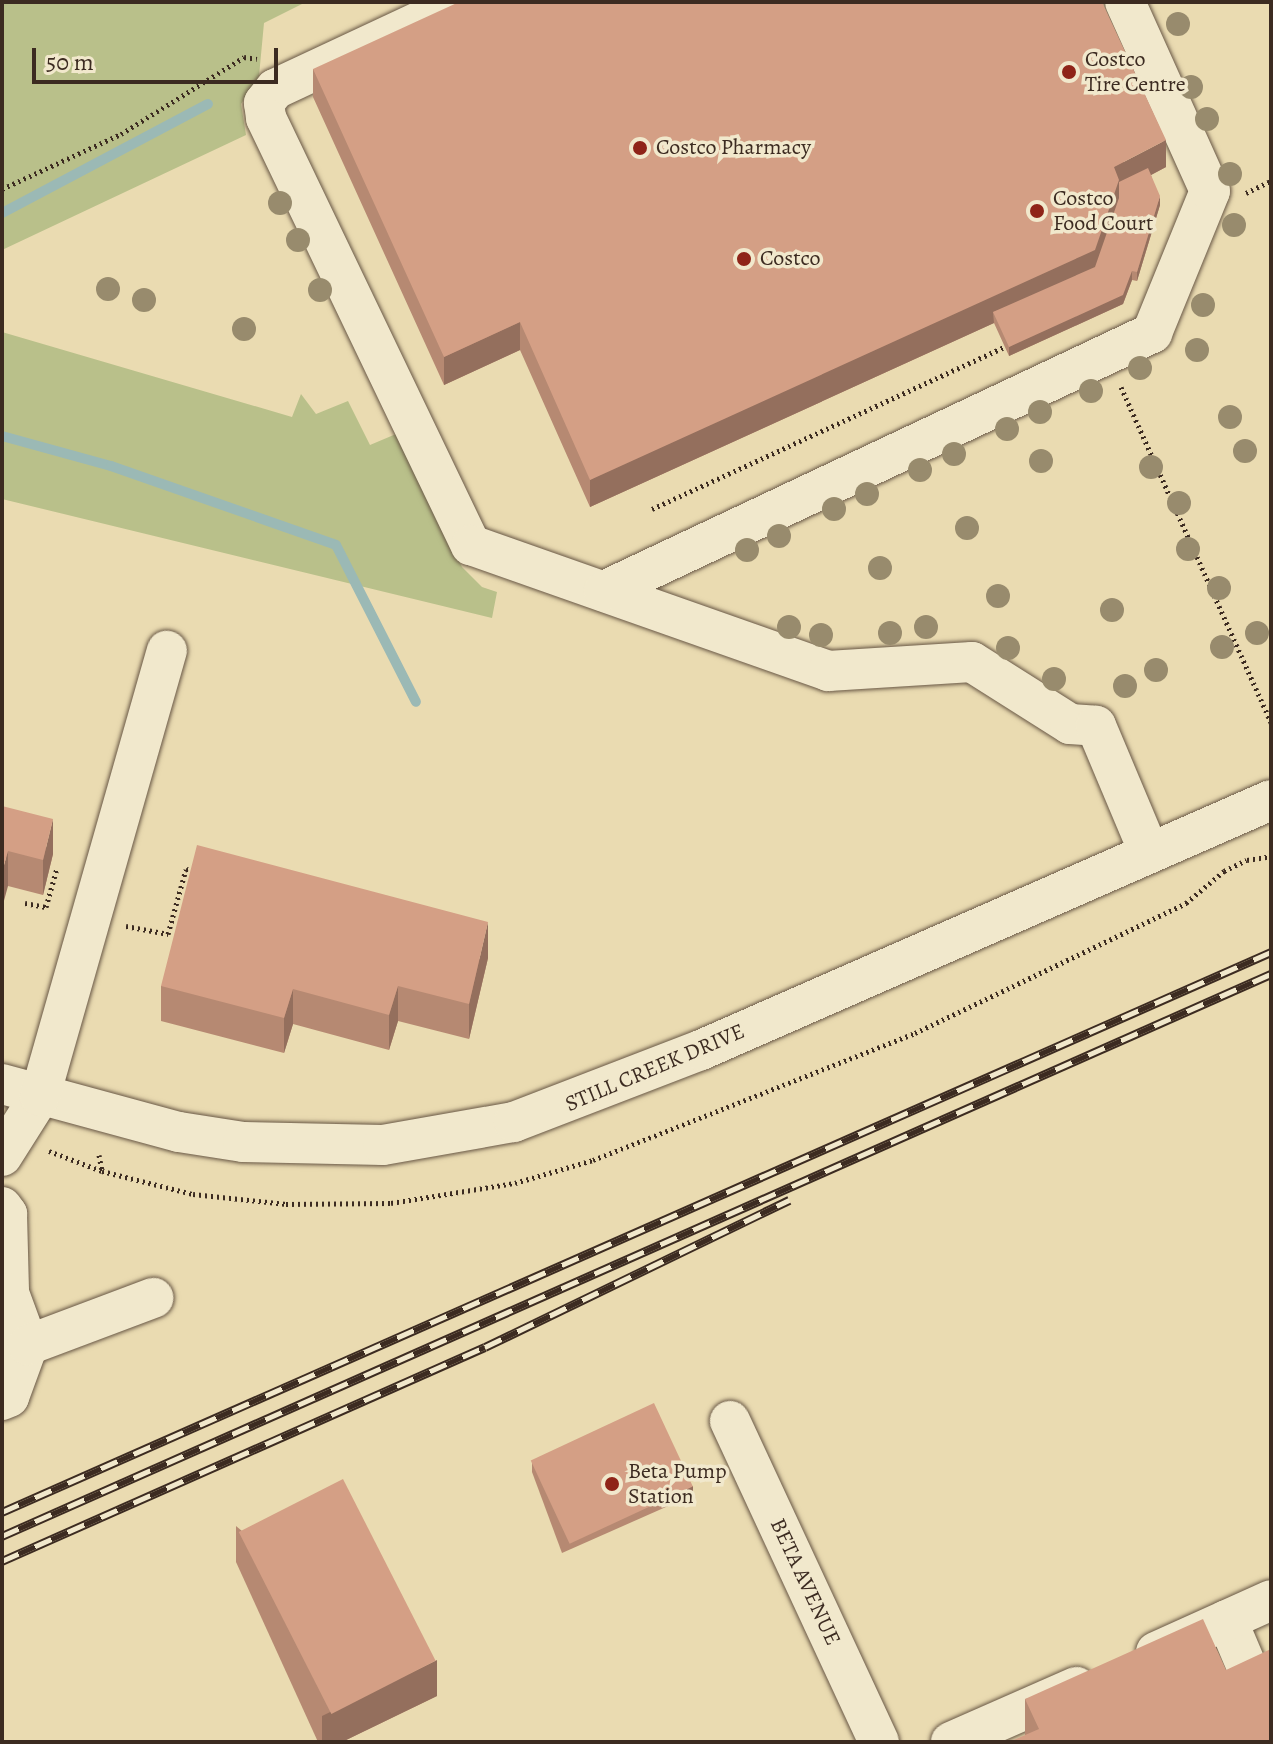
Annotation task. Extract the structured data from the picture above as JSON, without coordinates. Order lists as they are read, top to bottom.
{
  "streets": {
    "street": ["STILL CREEK DRIVE", "BETA AVENUE"]
  },
  "places": [
    "Costco Tire Centre",
    "Costco Pharmacy",
    "Costco Food Court",
    "Costco",
    "Beta Pump Station"
  ],
  "scale_bar": "50 m"
}
